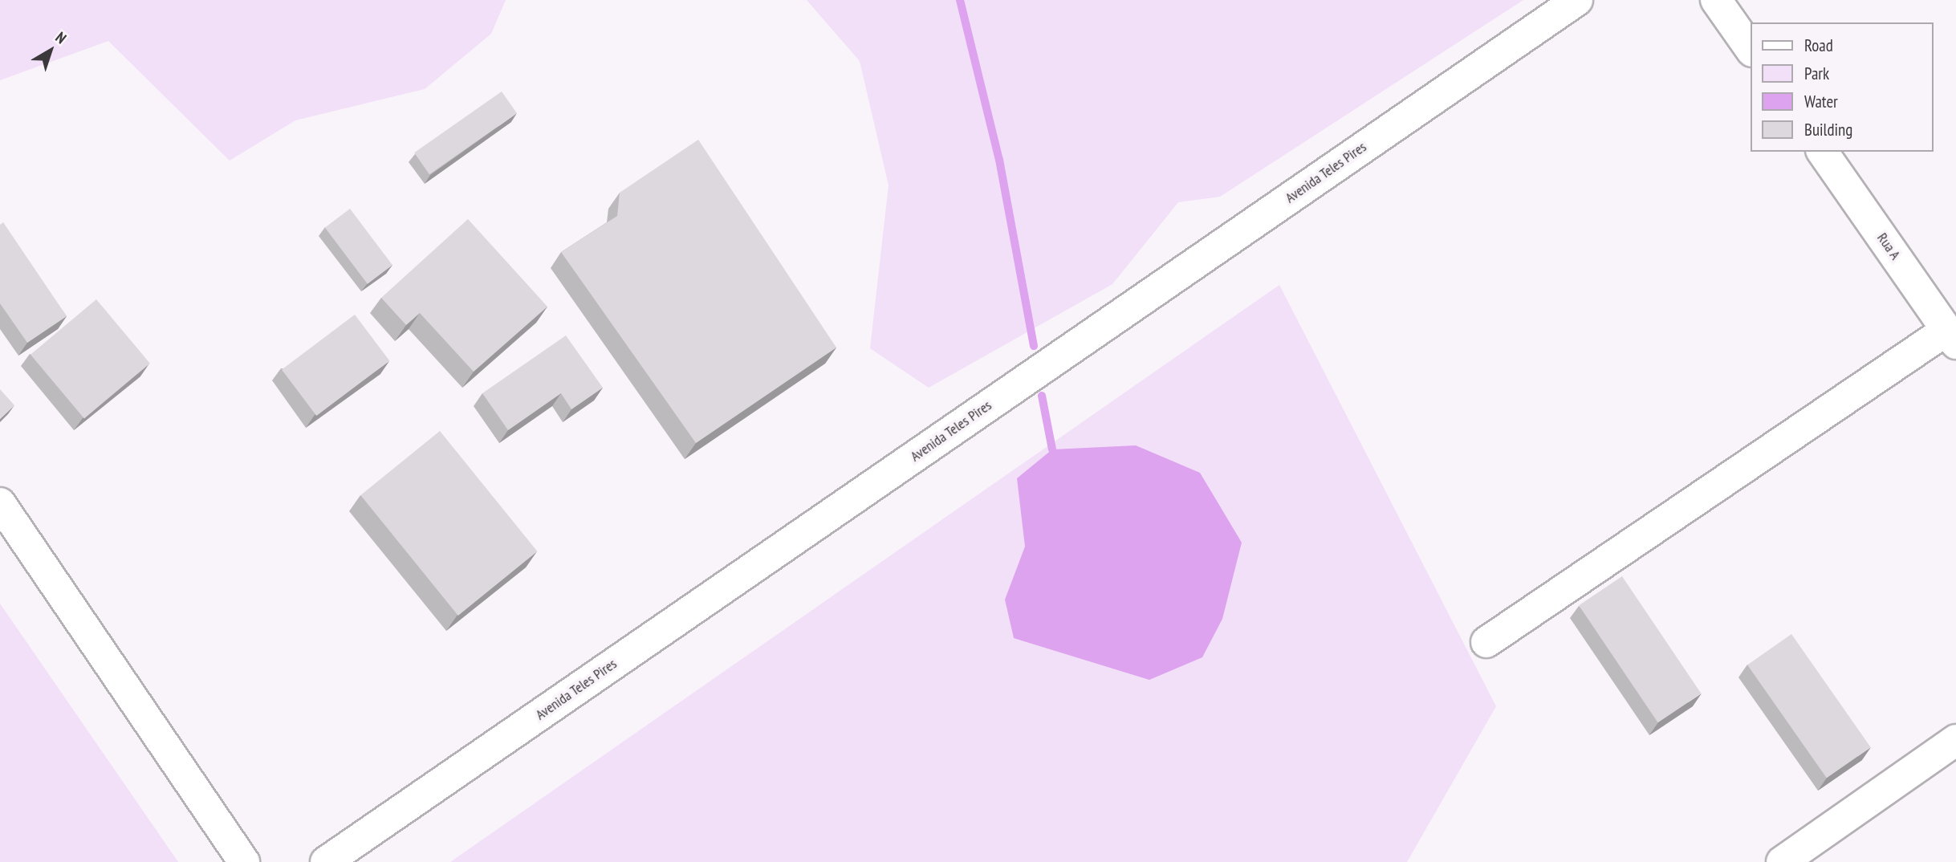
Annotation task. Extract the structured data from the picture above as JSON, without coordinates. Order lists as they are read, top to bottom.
{
  "streets": {
    "street": ["Avenida Teles Pires", "Rua A"]
  },
  "legend": [
    "Road",
    "Park",
    "Water",
    "Building"
  ],
  "north": "top right"
}
